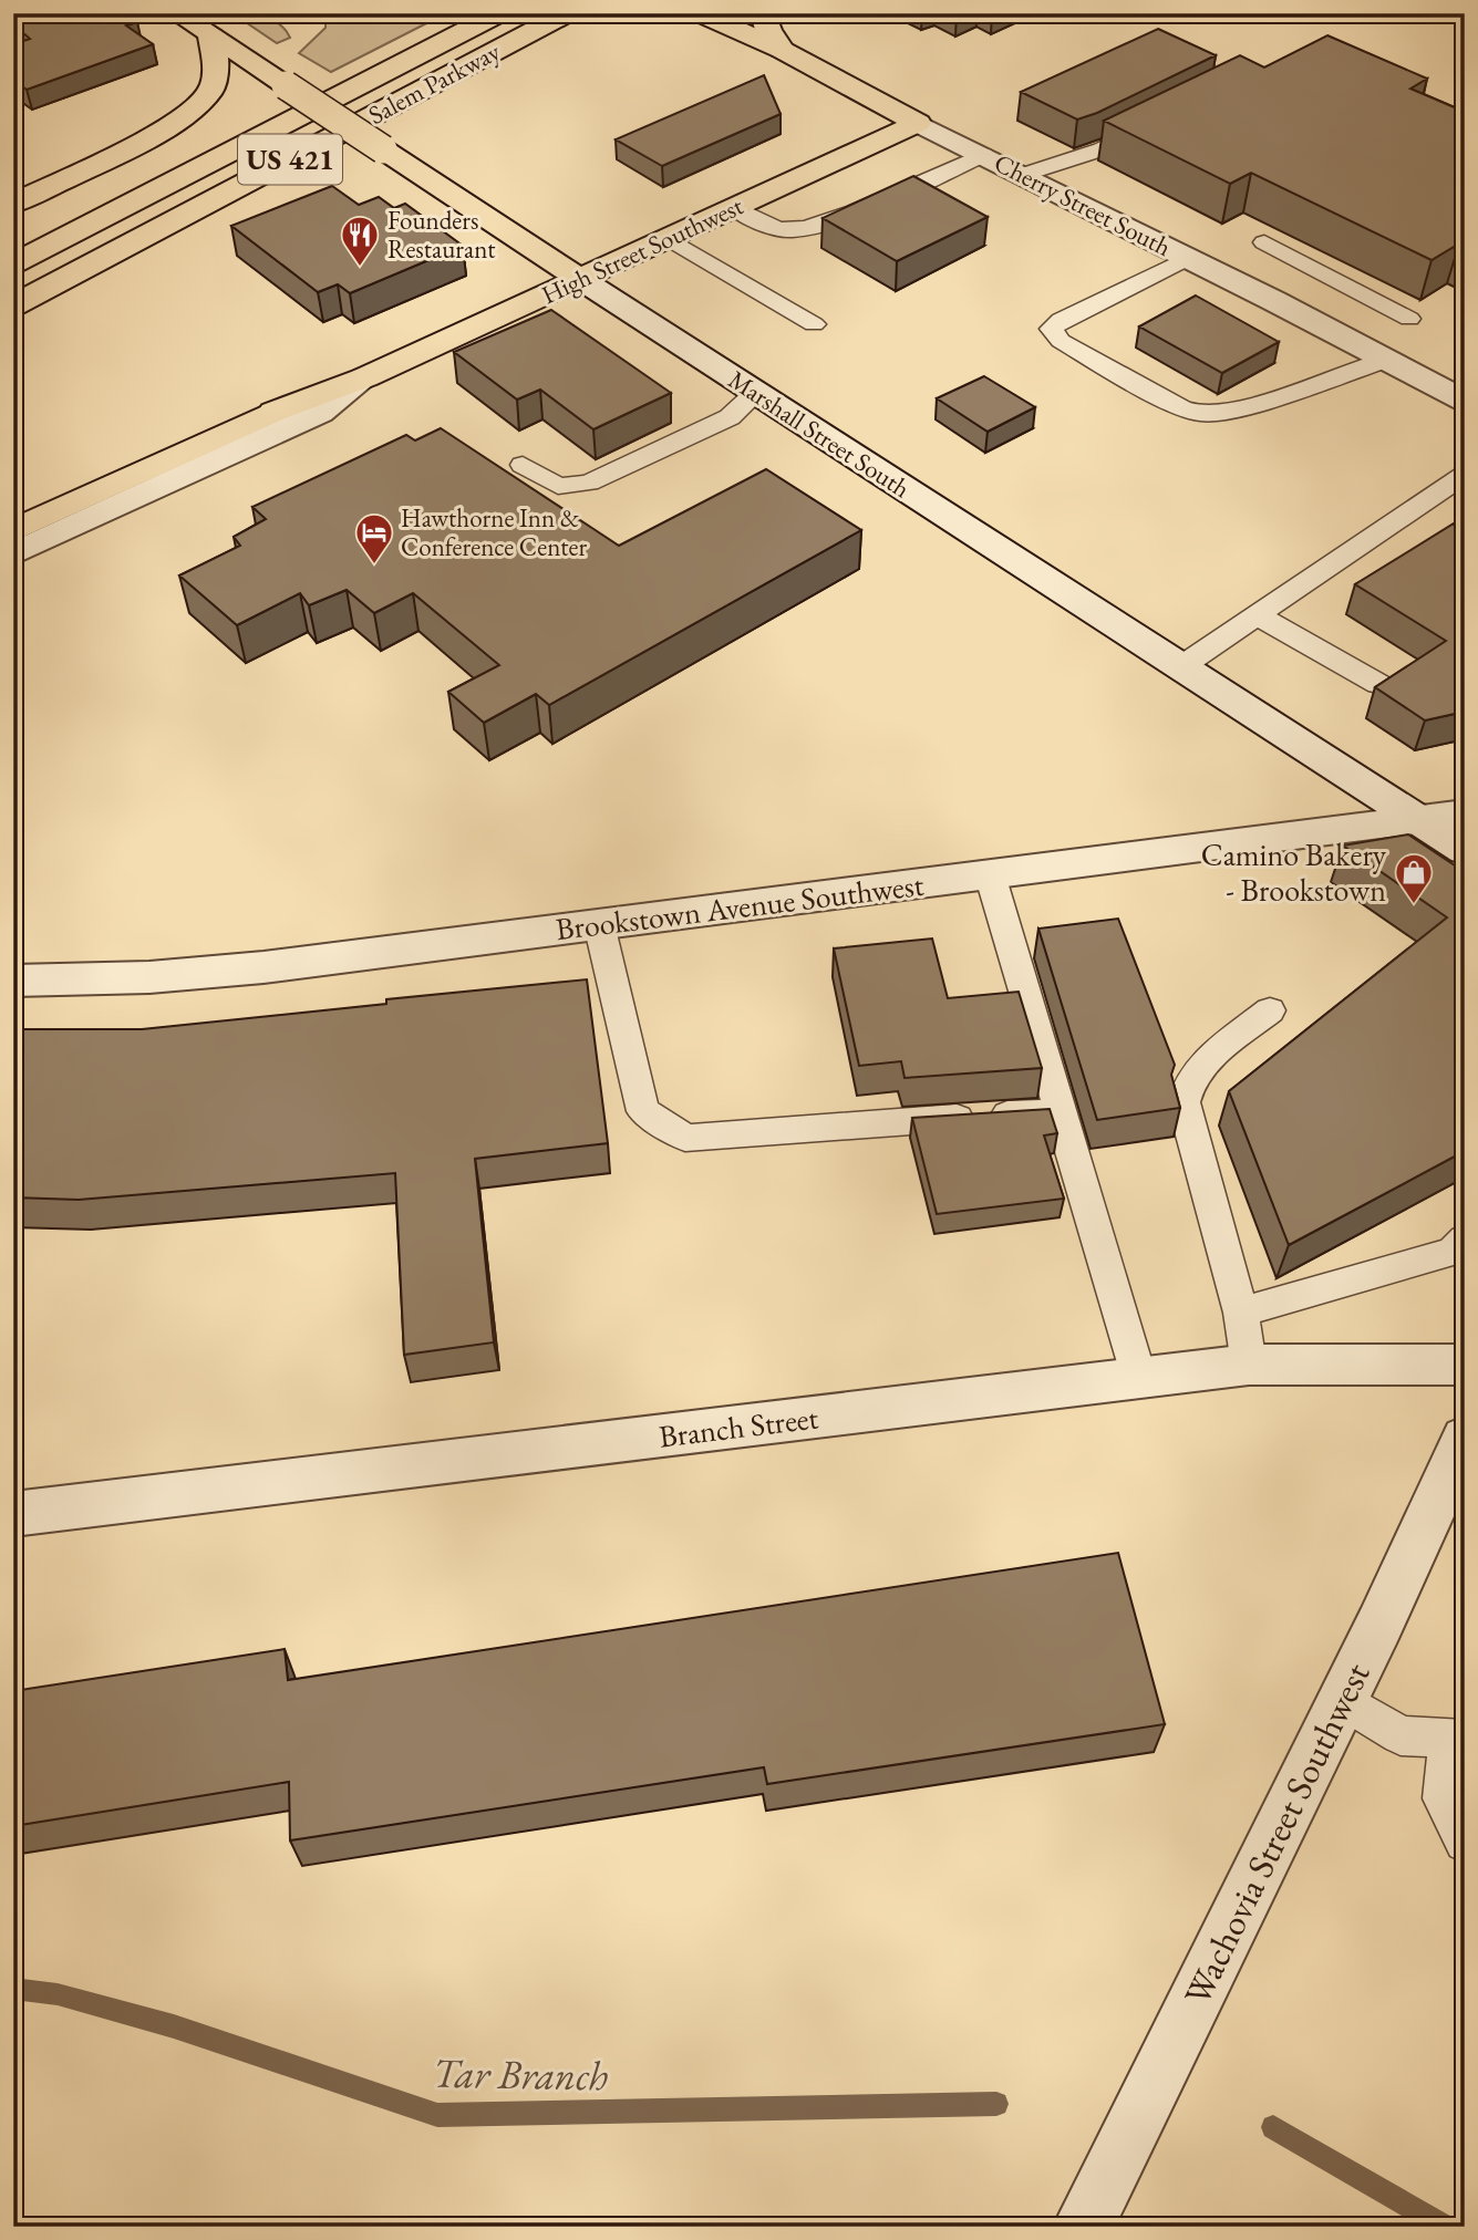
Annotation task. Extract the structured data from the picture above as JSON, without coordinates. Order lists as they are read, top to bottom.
{
  "streets": {
    "main road": [
      "Salem Parkway",
      "US 421",
      "Cherry Street South",
      "High Street Southwest",
      "Marshall Street South"
    ],
    "street": ["Brookstown Avenue Southwest", "Branch Street", "Wachovia Street Southwest"]
  },
  "crossings": [
    ["Cherry Street South", "High Street Southwest"],
    ["High Street Southwest", "Marshall Street South"],
    ["Marshall Street South", "Brookstown Avenue Southwest"]
  ],
  "water": ["Tar Branch"],
  "places": {
    "restaurant": ["Founders Restaurant"],
    "hotel": ["Hawthorne Inn & Conference Center"],
    "shop": ["Camino Bakery - Brookstown"]
  }
}
